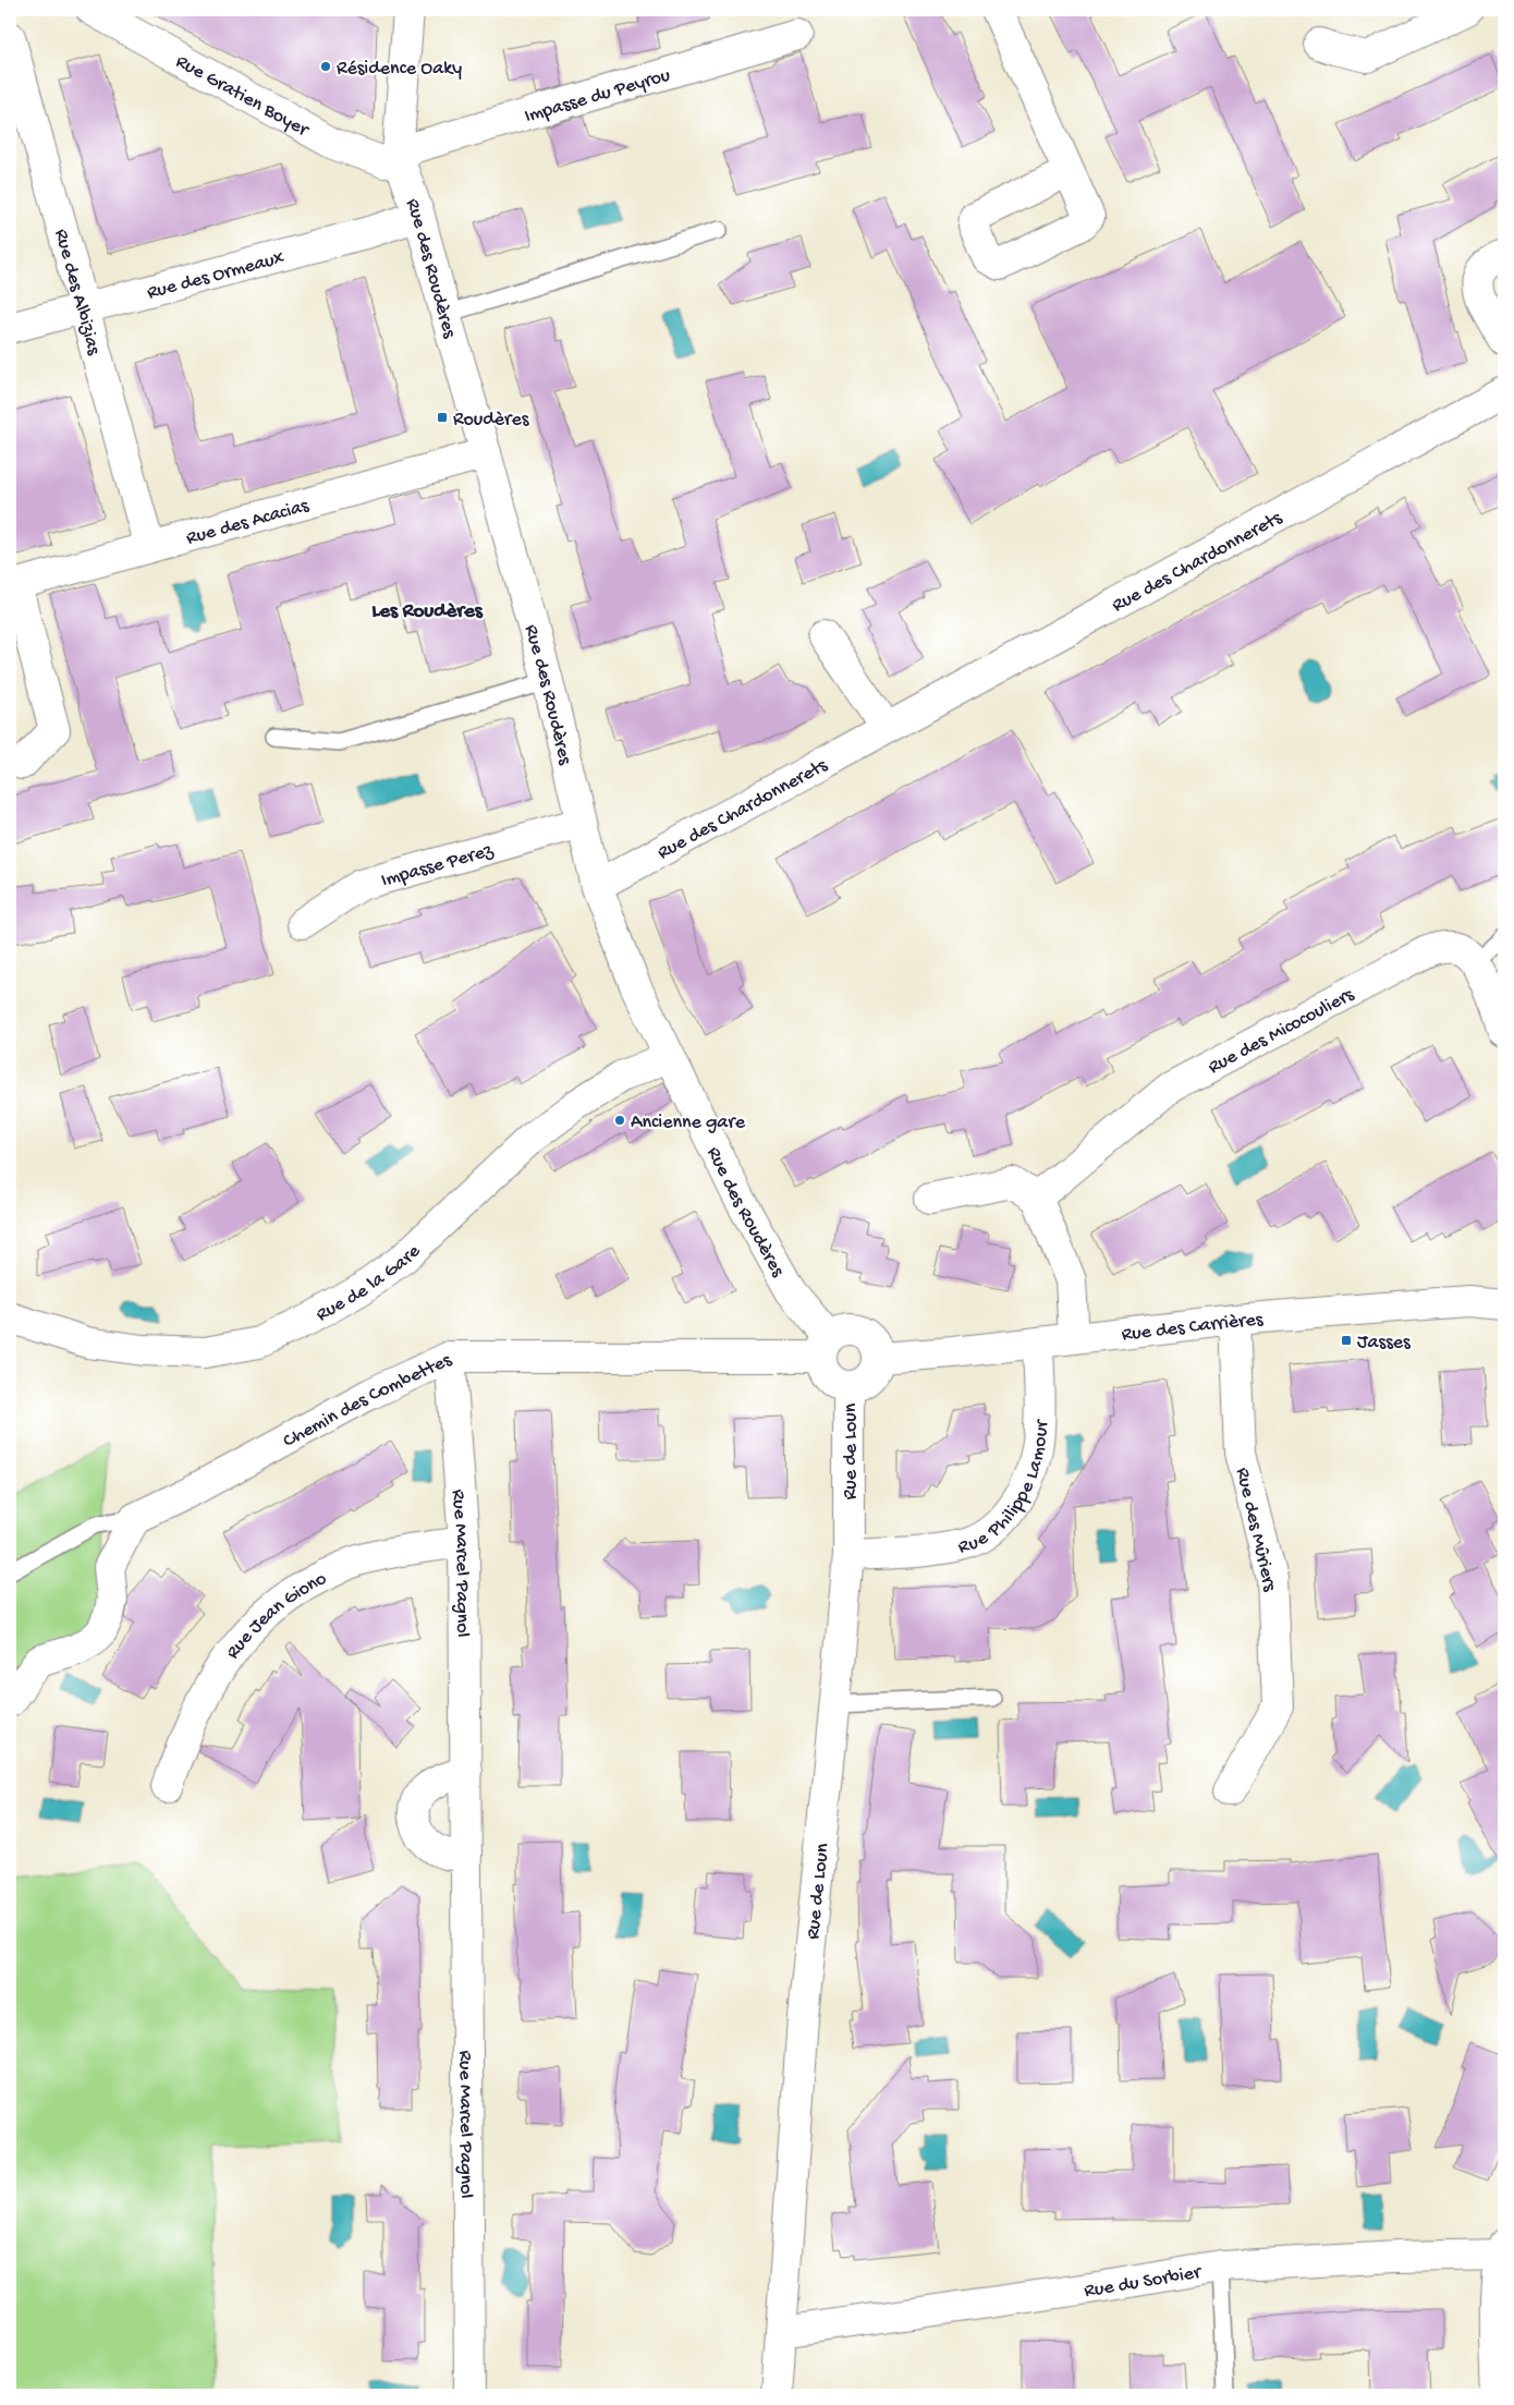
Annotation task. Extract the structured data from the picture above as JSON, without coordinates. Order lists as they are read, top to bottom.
{
  "streets": {
    "street": [
      "Rue Gratien Boyer",
      "Impasse du Peyrou",
      "Rue des Roudères",
      "Rue des Ormeaux",
      "Rue des Albizias",
      "Rue des Acacias",
      "Rue des Chardonnerets",
      "Impasse Perez",
      "Rue des Micocouliers",
      "Rue de la Gare",
      "Rue des Carrières",
      "Chemin des Combettes",
      "Rue de Loun",
      "Rue Philippe Lamour",
      "Rue des Mûriers",
      "Rue Marcel Pagnol",
      "Rue Jean Giono",
      "Rue du Sorbier"
    ]
  },
  "crossings": [
    ["Rue Gratien Boyer", "Impasse du Peyrou"],
    ["Rue Gratien Boyer", "Rue des Roudères"],
    ["Impasse du Peyrou", "Rue des Roudères"],
    ["Rue des Roudères", "Rue des Ormeaux"],
    ["Rue des Roudères", "Rue des Acacias"],
    ["Rue des Roudères", "Rue des Chardonnerets"],
    ["Rue des Roudères", "Impasse Perez"],
    ["Rue des Roudères", "Rue de la Gare"],
    ["Rue des Roudères", "Rue des Carrières"],
    ["Rue des Roudères", "Chemin des Combettes"],
    ["Rue des Roudères", "Rue de Loun"],
    ["Rue des Ormeaux", "Rue des Albizias"],
    ["Rue des Albizias", "Rue des Acacias"],
    ["Rue des Carrières", "Chemin des Combettes"],
    ["Rue des Carrières", "Rue de Loun"],
    ["Rue des Carrières", "Rue Philippe Lamour"],
    ["Rue des Carrières", "Rue des Mûriers"],
    ["Chemin des Combettes", "Rue de Loun"],
    ["Chemin des Combettes", "Rue Marcel Pagnol"],
    ["Rue de Loun", "Rue Philippe Lamour"],
    ["Rue de Loun", "Rue du Sorbier"],
    ["Rue Marcel Pagnol", "Rue Jean Giono"]
  ],
  "districts": ["Les Roudères"],
  "places": {
    "other": ["Résidence Oaky", "Ancienne gare"],
    "transit": ["Roudères", "Jasses"]
  }
}
